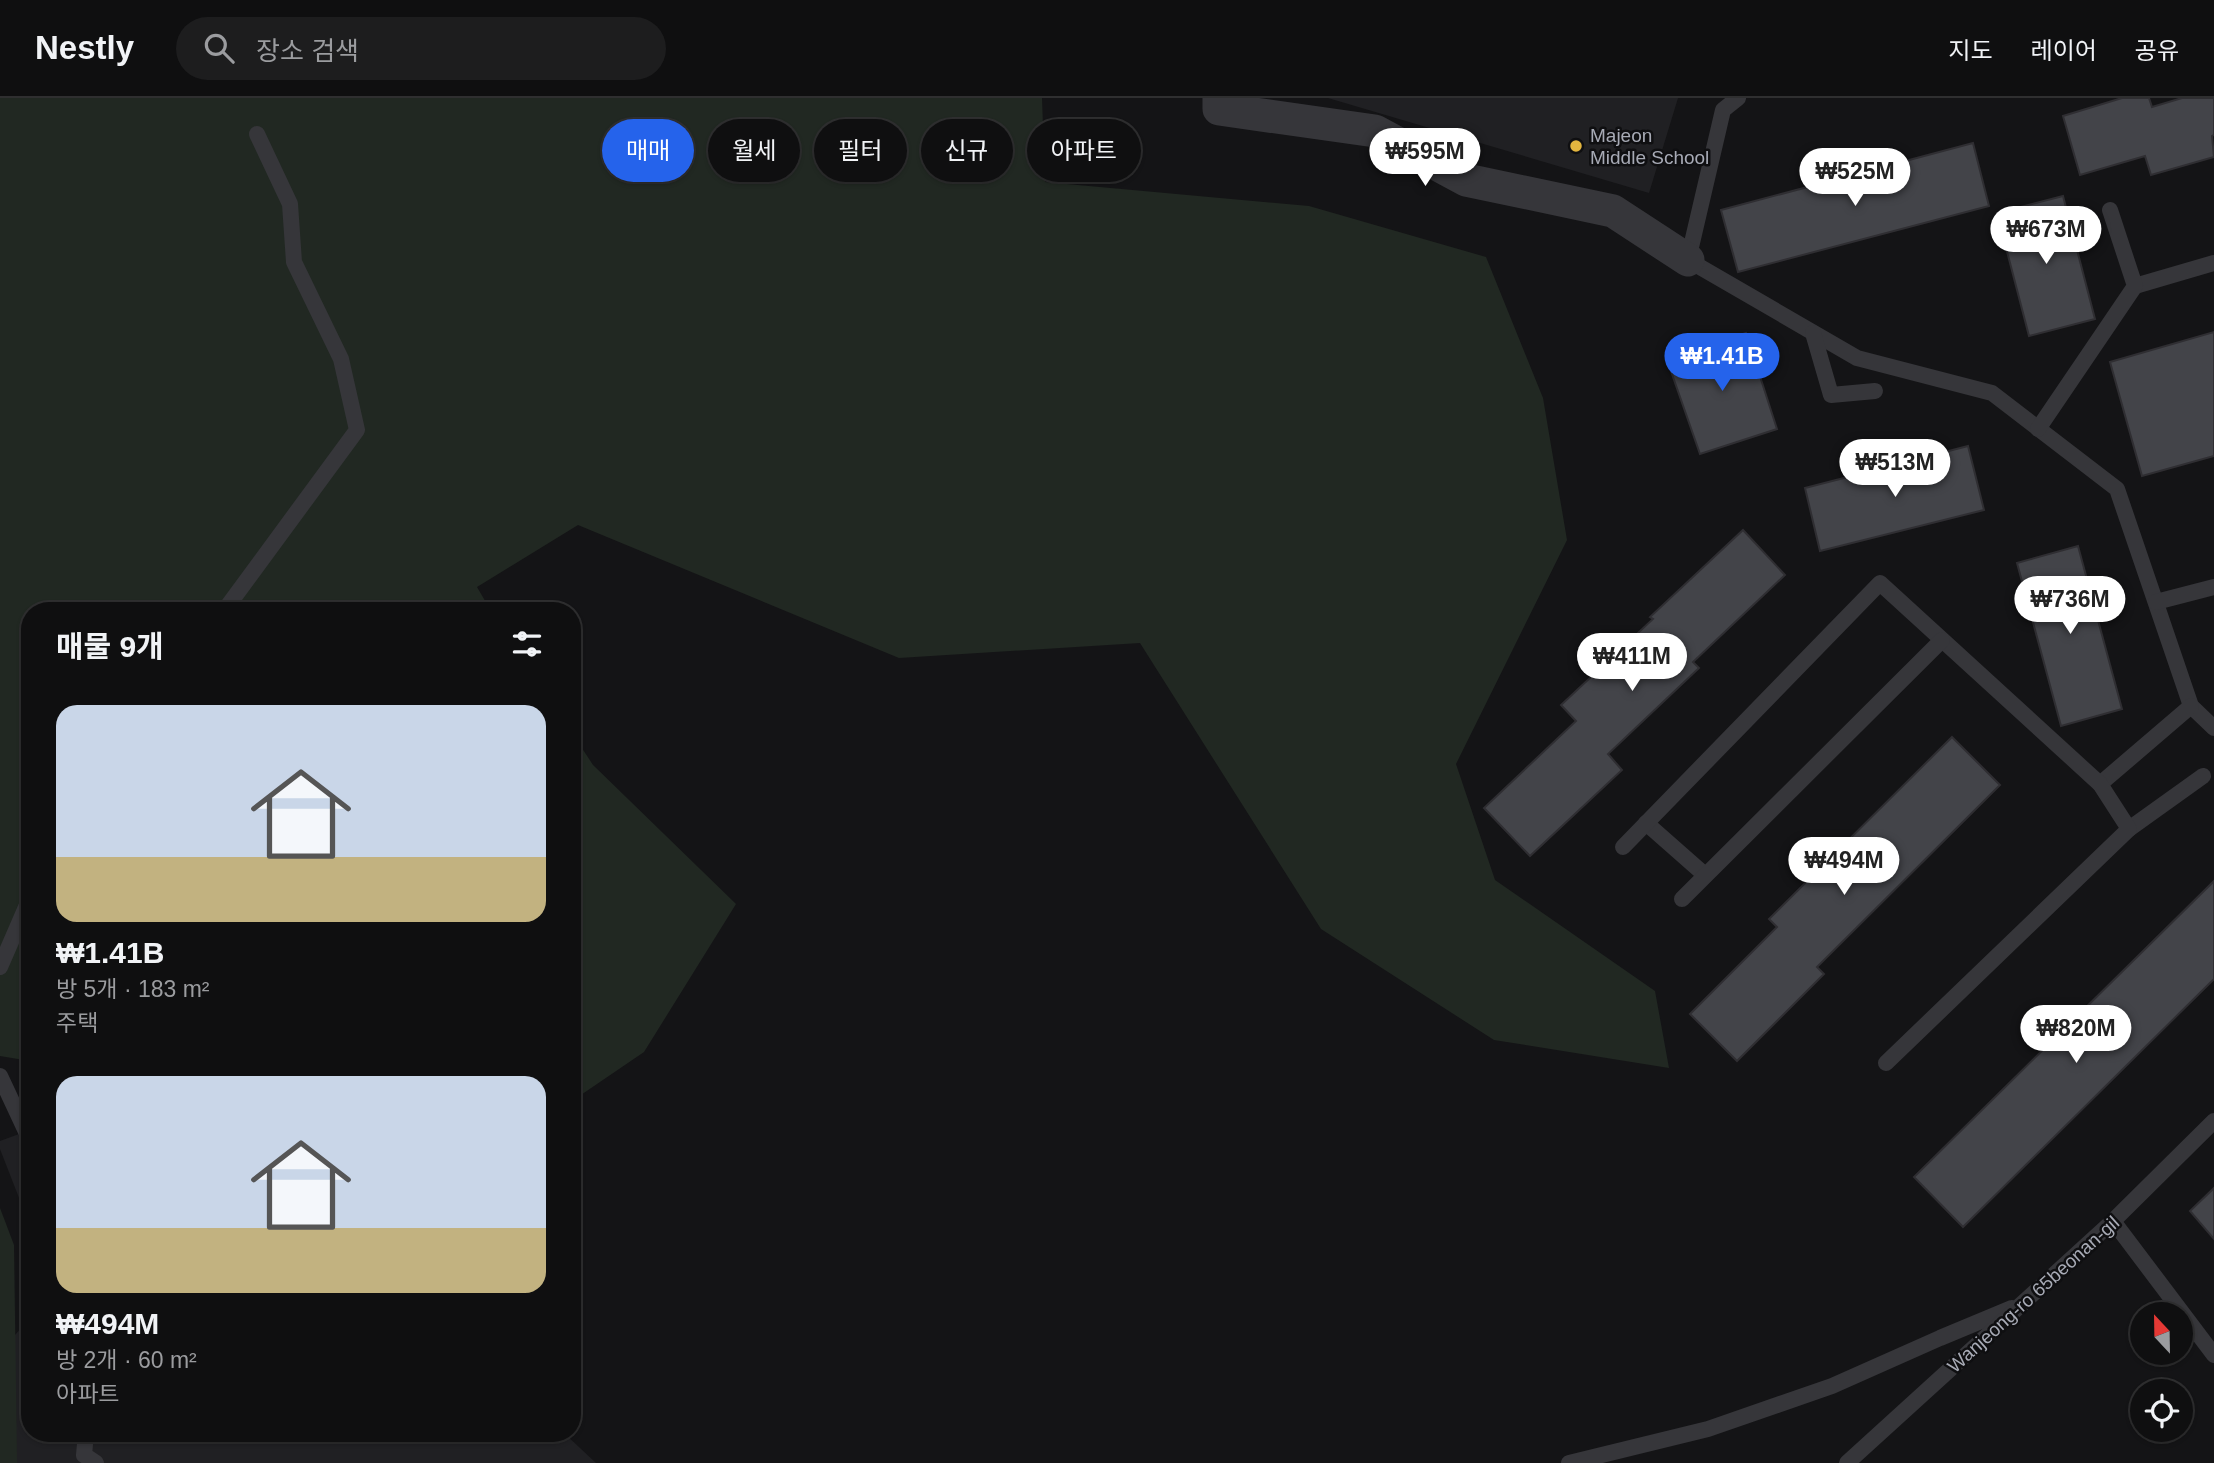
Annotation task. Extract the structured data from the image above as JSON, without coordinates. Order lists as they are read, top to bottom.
{
  "streets": {
    "lane": ["Wanjeong-ro 65beonan-gil"]
  },
  "places": ["Majeon Middle School"],
  "north": "top",
  "page": {
    "header": "Nestly",
    "search": "장소 검색",
    "nav": ["지도", "레이어", "공유"],
    "chip": [
      "매매",
      "월세",
      "필터",
      "신규",
      "아파트"
    ],
    "price": [
      "₩595M",
      "₩525M",
      "₩673M",
      "₩1.41B",
      "₩513M",
      "₩736M",
      "₩411M",
      "₩494M",
      "₩820M"
    ],
    "heading": "매물 9개",
    "list": [
      {
        "name": "₩1.41B",
        "note": "방 5개 · 183 m² · 주택"
      },
      {
        "name": "₩494M",
        "note": "방 2개 · 60 m² · 아파트"
      }
    ]
  }
}
